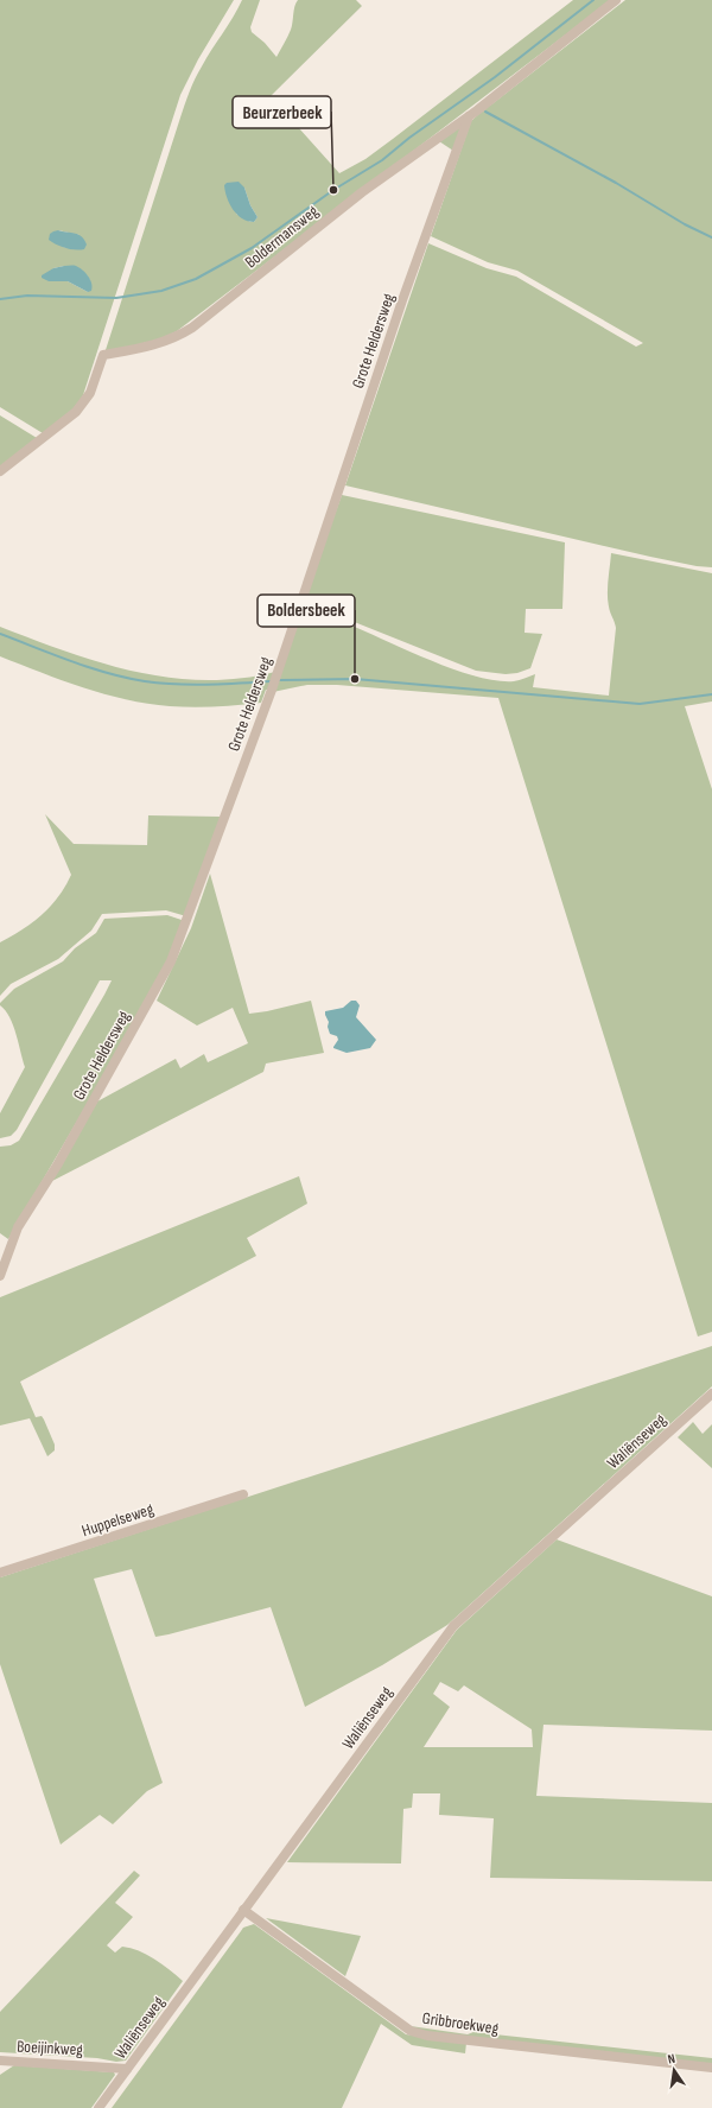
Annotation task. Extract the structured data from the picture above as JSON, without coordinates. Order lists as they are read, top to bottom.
{
  "streets": {
    "street": [
      "Boldermansweg",
      "Grote Heldersweg",
      "Waliënseweg",
      "Huppelseweg",
      "Gribbroekweg",
      "Boeijinkweg"
    ]
  },
  "crossings": [
    ["Boldermansweg", "Grote Heldersweg"],
    ["Waliënseweg", "Gribbroekweg"],
    ["Waliënseweg", "Boeijinkweg"]
  ],
  "places": ["Beurzerbeek", "Boldersbeek"],
  "north": "top"
}
